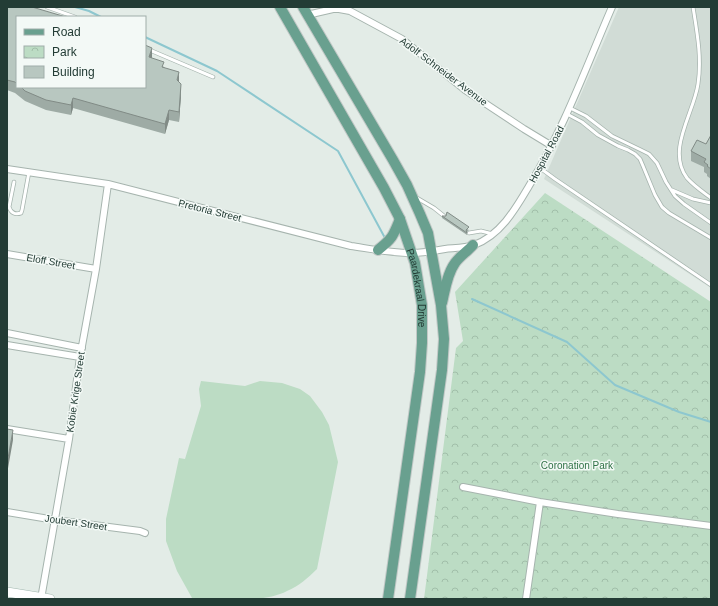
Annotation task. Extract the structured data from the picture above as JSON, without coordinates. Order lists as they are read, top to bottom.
{
  "streets": {
    "main road": ["Paardekraal Drive"],
    "street": [
      "Adolf Schneider Avenue",
      "Hospital Road",
      "Pretoria Street",
      "Eloff Street",
      "Kobie Krige Street",
      "Joubert Street"
    ]
  },
  "crossings": [
    ["Adolf Schneider Avenue", "Hospital Road"],
    ["Adolf Schneider Avenue", "Paardekraal Drive"],
    ["Hospital Road", "Pretoria Street"],
    ["Hospital Road", "Paardekraal Drive"],
    ["Pretoria Street", "Paardekraal Drive"],
    ["Pretoria Street", "Kobie Krige Street"],
    ["Eloff Street", "Kobie Krige Street"],
    ["Kobie Krige Street", "Joubert Street"]
  ],
  "parks": ["Coronation Park"],
  "legend": ["Road", "Park", "Building"]
}
